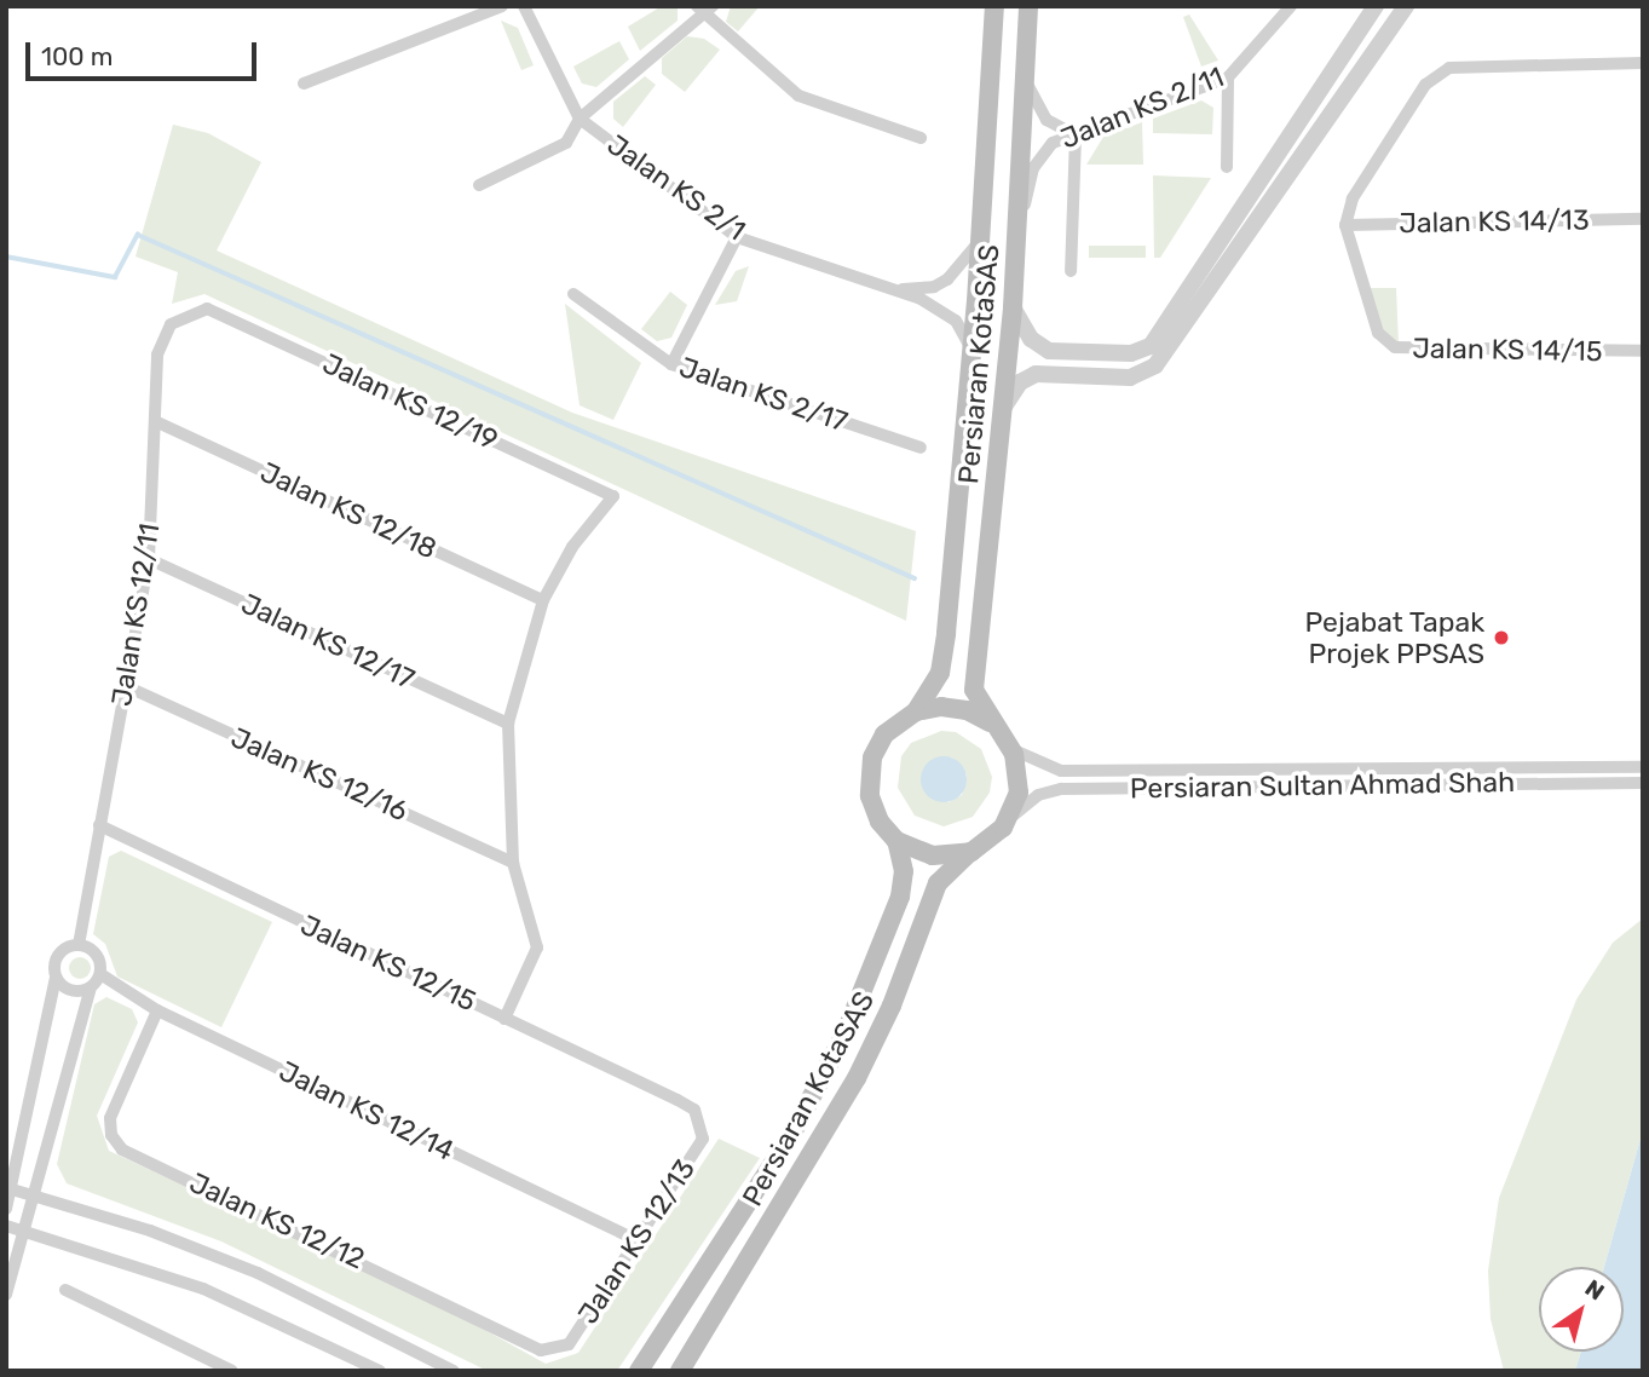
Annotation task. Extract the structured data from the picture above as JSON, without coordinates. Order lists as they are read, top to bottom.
{
  "streets": {
    "main road": ["Persiaran KotaSAS"],
    "street": [
      "Jalan KS 2/11",
      "Jalan KS 2/1",
      "Jalan KS 14/13",
      "Jalan KS 14/15",
      "Jalan KS 2/17",
      "Jalan KS 12/19",
      "Jalan KS 12/18",
      "Jalan KS 12/11",
      "Jalan KS 12/17",
      "Jalan KS 12/16",
      "Persiaran Sultan Ahmad Shah",
      "Jalan KS 12/15",
      "Jalan KS 12/14",
      "Jalan KS 12/12",
      "Jalan KS 12/13"
    ]
  },
  "crossings": [
    ["Jalan KS 2/11", "Persiaran KotaSAS"],
    ["Jalan KS 2/1", "Persiaran KotaSAS"],
    ["Jalan KS 14/13", "Jalan KS 14/15"],
    ["Persiaran KotaSAS", "Persiaran Sultan Ahmad Shah"],
    ["Jalan KS 12/19", "Jalan KS 12/18"],
    ["Jalan KS 12/19", "Jalan KS 12/11"],
    ["Jalan KS 12/18", "Jalan KS 12/11"],
    ["Jalan KS 12/11", "Jalan KS 12/17"],
    ["Jalan KS 12/11", "Jalan KS 12/16"],
    ["Jalan KS 12/11", "Jalan KS 12/15"],
    ["Jalan KS 12/11", "Jalan KS 12/14"],
    ["Jalan KS 12/15", "Jalan KS 12/13"],
    ["Jalan KS 12/14", "Jalan KS 12/12"],
    ["Jalan KS 12/14", "Jalan KS 12/13"],
    ["Jalan KS 12/12", "Jalan KS 12/13"]
  ],
  "places": ["Pejabat Tapak Projek PPSAS"],
  "scale_bar": "100 m",
  "north": "top right"
}
